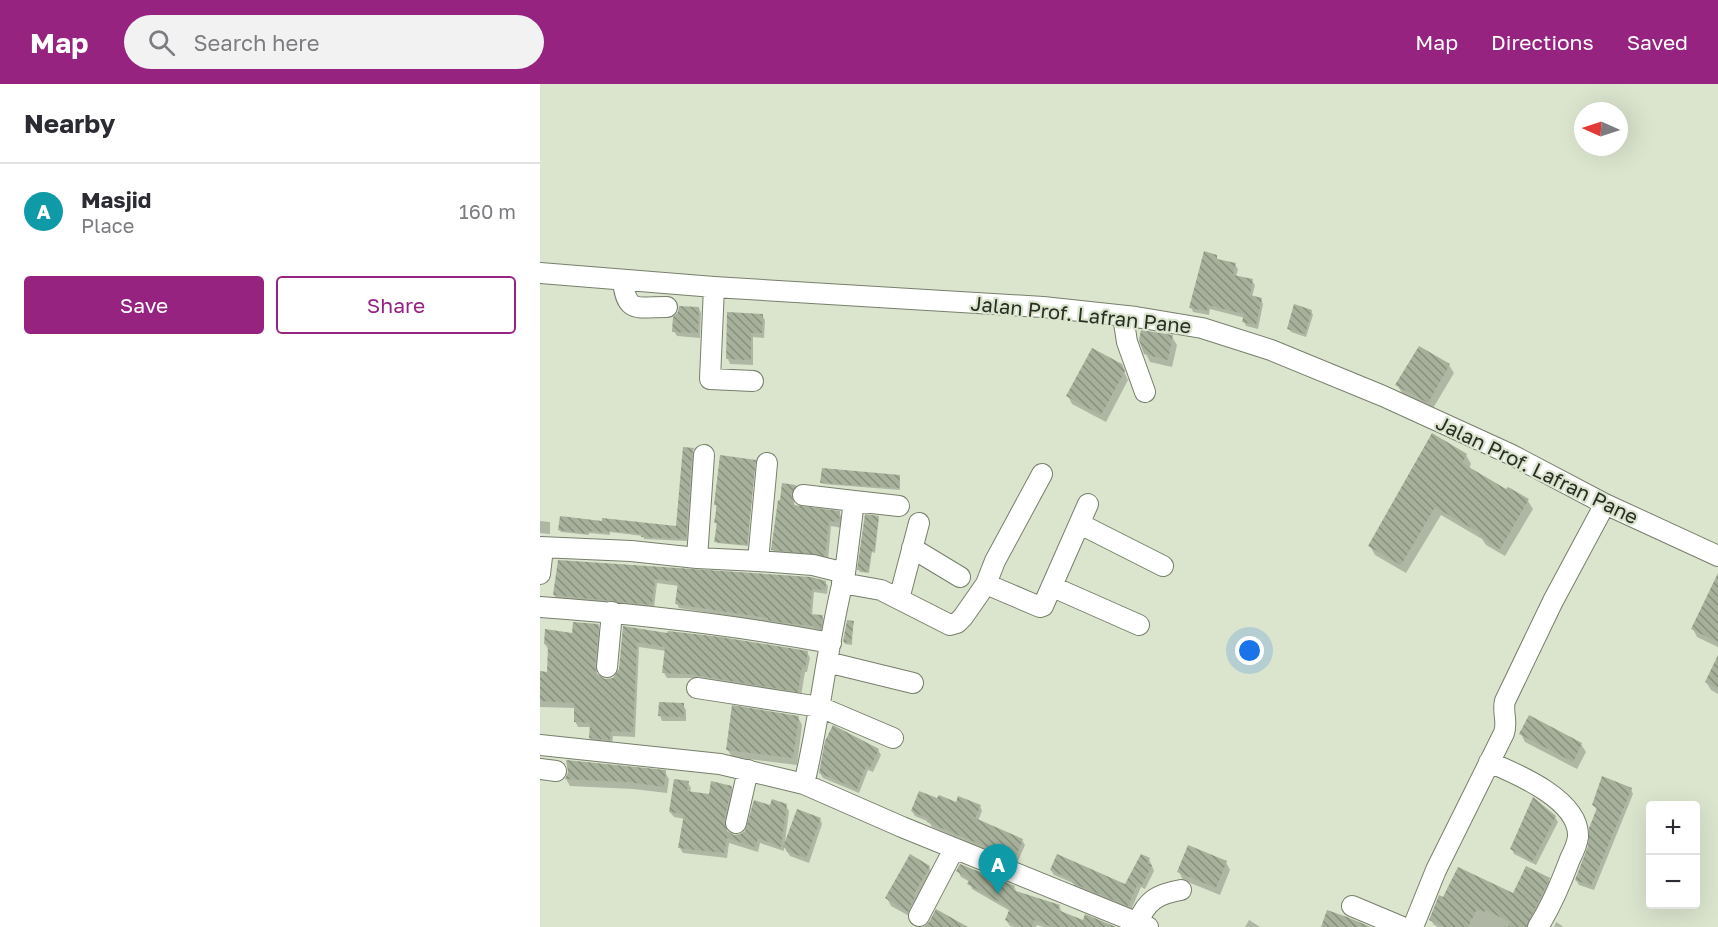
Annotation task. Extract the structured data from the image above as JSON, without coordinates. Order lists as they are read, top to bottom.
{
  "streets": {
    "street": ["Jalan Prof. Lafran Pane"]
  },
  "north": "left",
  "page": {
    "header": "Map",
    "search": "Search here",
    "nav": ["Map", "Directions", "Saved"],
    "heading": "Nearby",
    "list": [
      {
        "mark": "A",
        "name": "Masjid",
        "note": "Place",
        "value": "160 m"
      }
    ],
    "buttons": ["Save", "Share"],
    "map_buttons": ["+", "−"],
    "pins": "A"
  }
}
